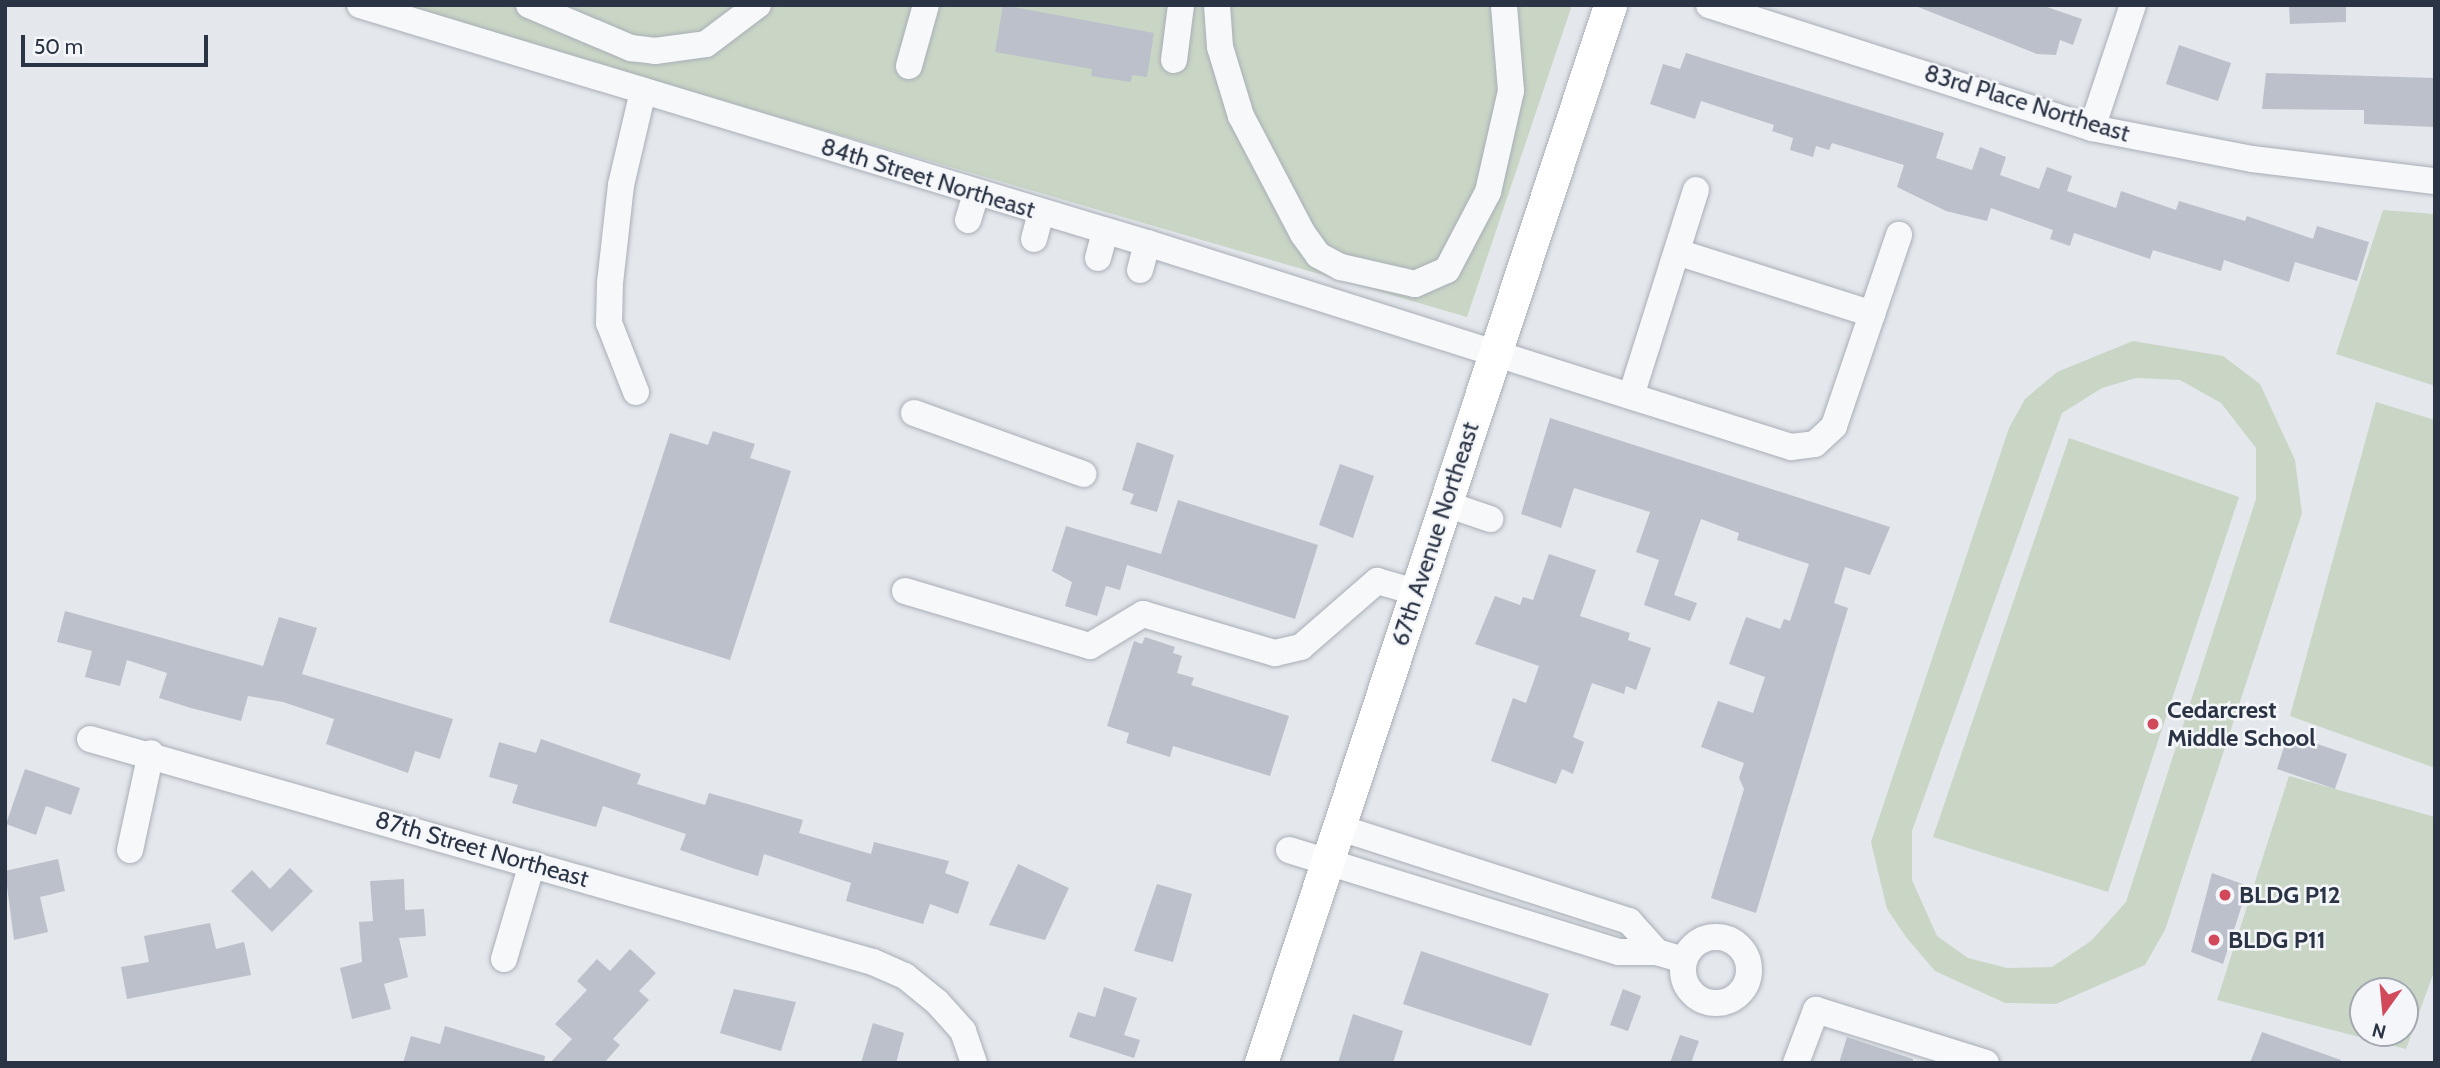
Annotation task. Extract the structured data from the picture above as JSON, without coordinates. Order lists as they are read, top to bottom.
{
  "streets": {
    "main road": ["67th Avenue Northeast"],
    "street": ["83rd Place Northeast", "84th Street Northeast", "87th Street Northeast"]
  },
  "crossings": [
    ["84th Street Northeast", "67th Avenue Northeast"]
  ],
  "places": ["Cedarcrest Middle School", "BLDG P12", "BLDG P11"],
  "scale_bar": "50 m",
  "north": "bottom"
}
